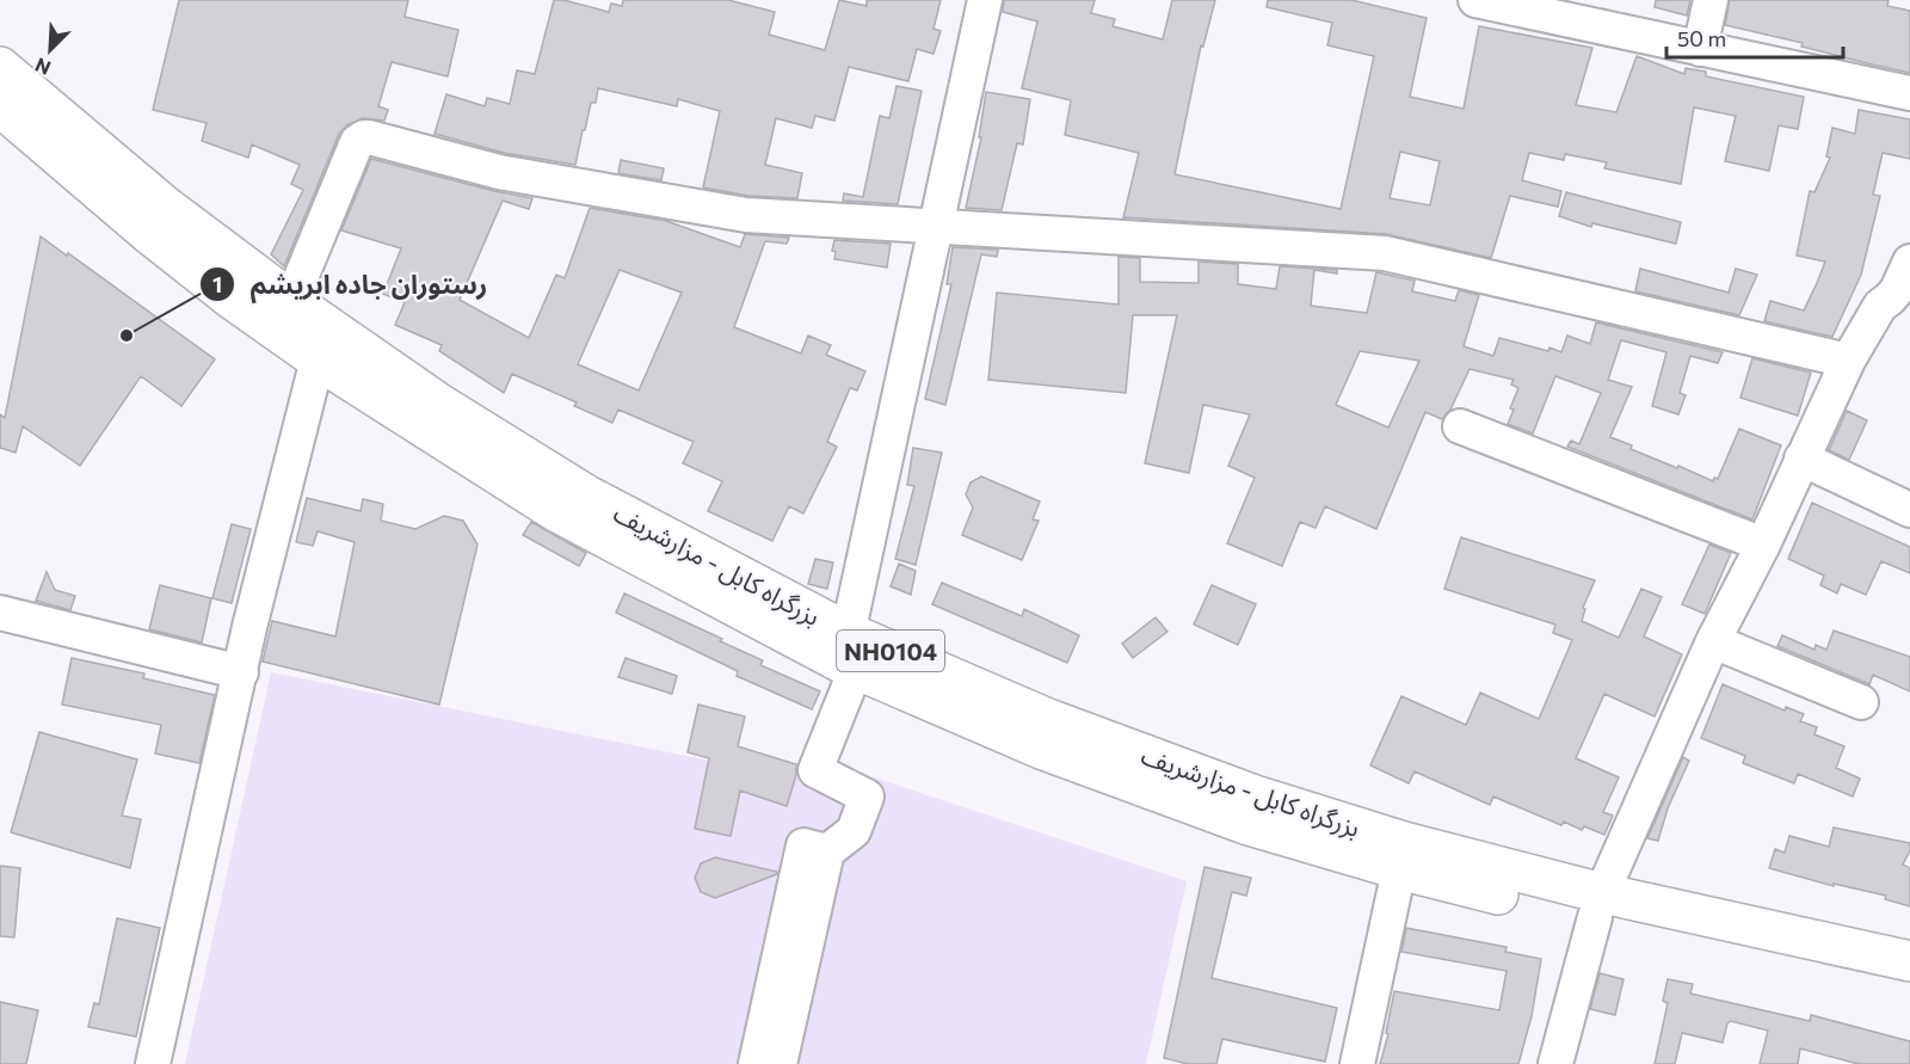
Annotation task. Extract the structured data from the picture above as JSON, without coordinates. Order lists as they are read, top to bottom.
{
  "streets": {
    "highway": ["بزرگراه کابل - مزارشریف", "NH0104"]
  },
  "places": ["رستوران جاده ابریشم"],
  "scale_bar": "50 m",
  "north": "bottom left"
}
